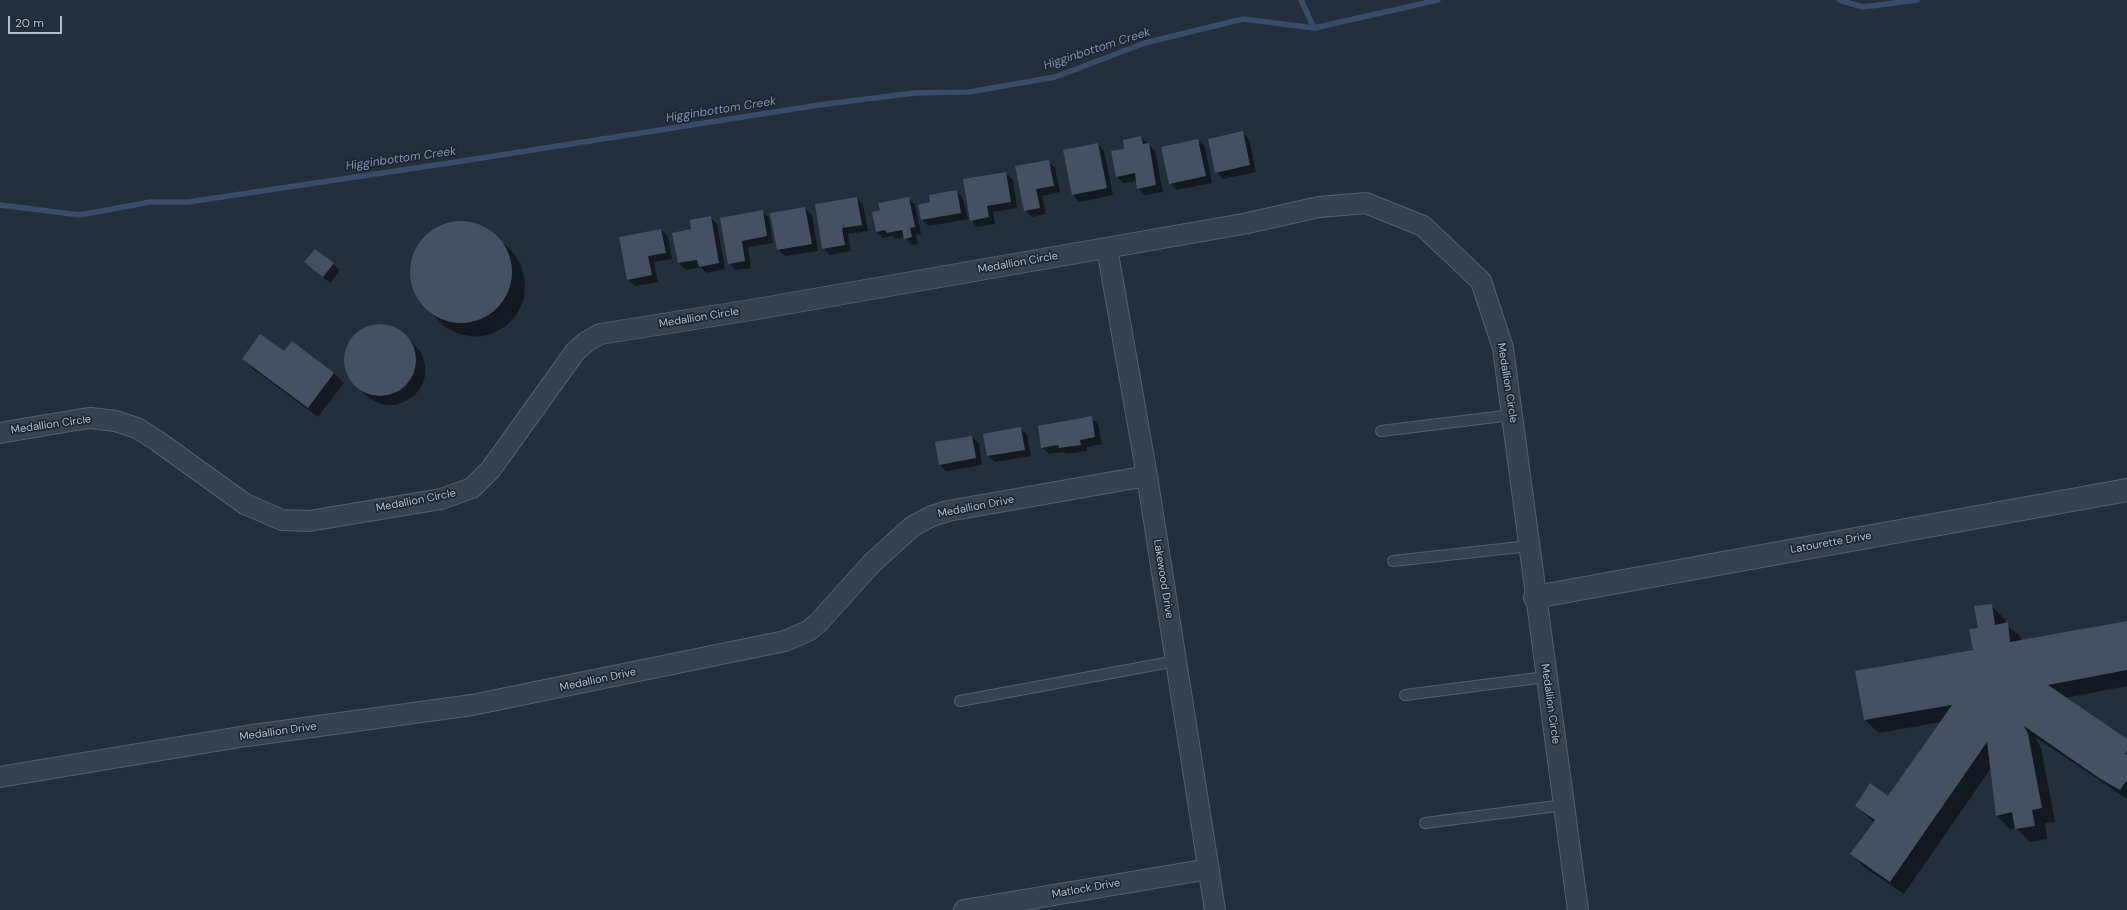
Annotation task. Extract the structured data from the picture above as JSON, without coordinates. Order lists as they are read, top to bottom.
{
  "streets": {
    "street": [
      "Medallion Circle",
      "Medallion Drive",
      "Latourette Drive",
      "Lakewood Drive",
      "Matlock Drive"
    ]
  },
  "crossings": [
    ["Medallion Circle", "Latourette Drive"],
    ["Medallion Circle", "Lakewood Drive"],
    ["Medallion Drive", "Lakewood Drive"],
    ["Lakewood Drive", "Matlock Drive"]
  ],
  "water": ["Higginbottom Creek"],
  "scale_bar": "20 m"
}
